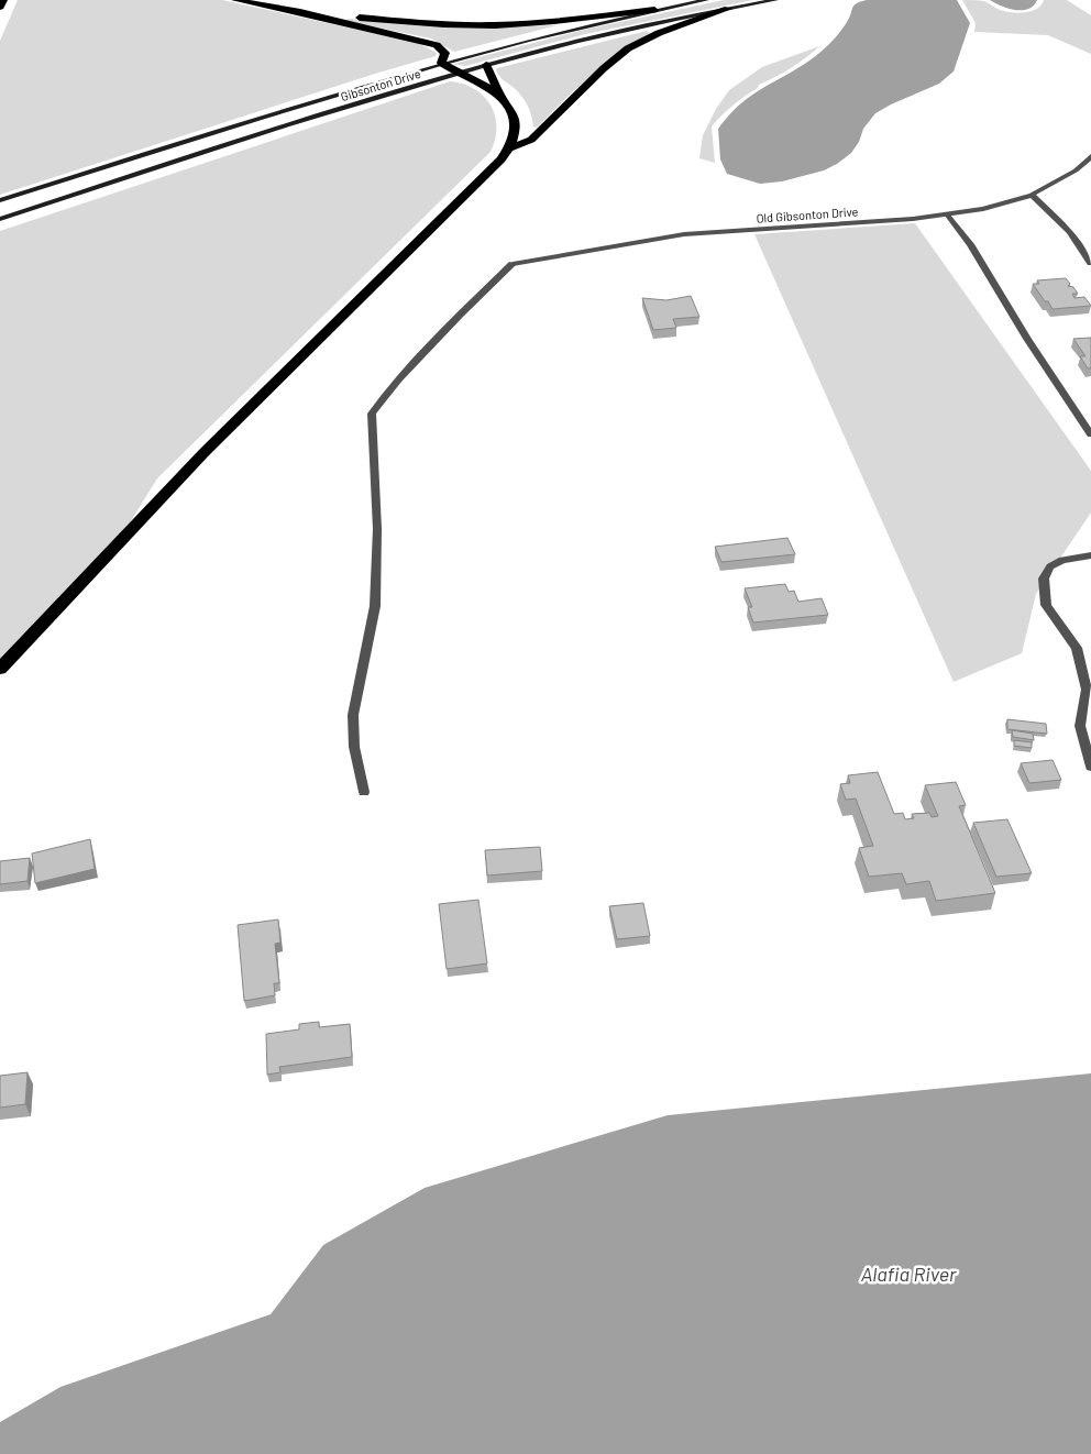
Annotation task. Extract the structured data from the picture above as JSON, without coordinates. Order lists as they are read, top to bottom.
{
  "streets": {
    "main road": ["Gibsonton Drive"],
    "street": ["Old Gibsonton Drive"]
  },
  "water": ["Alafia River"]
}
